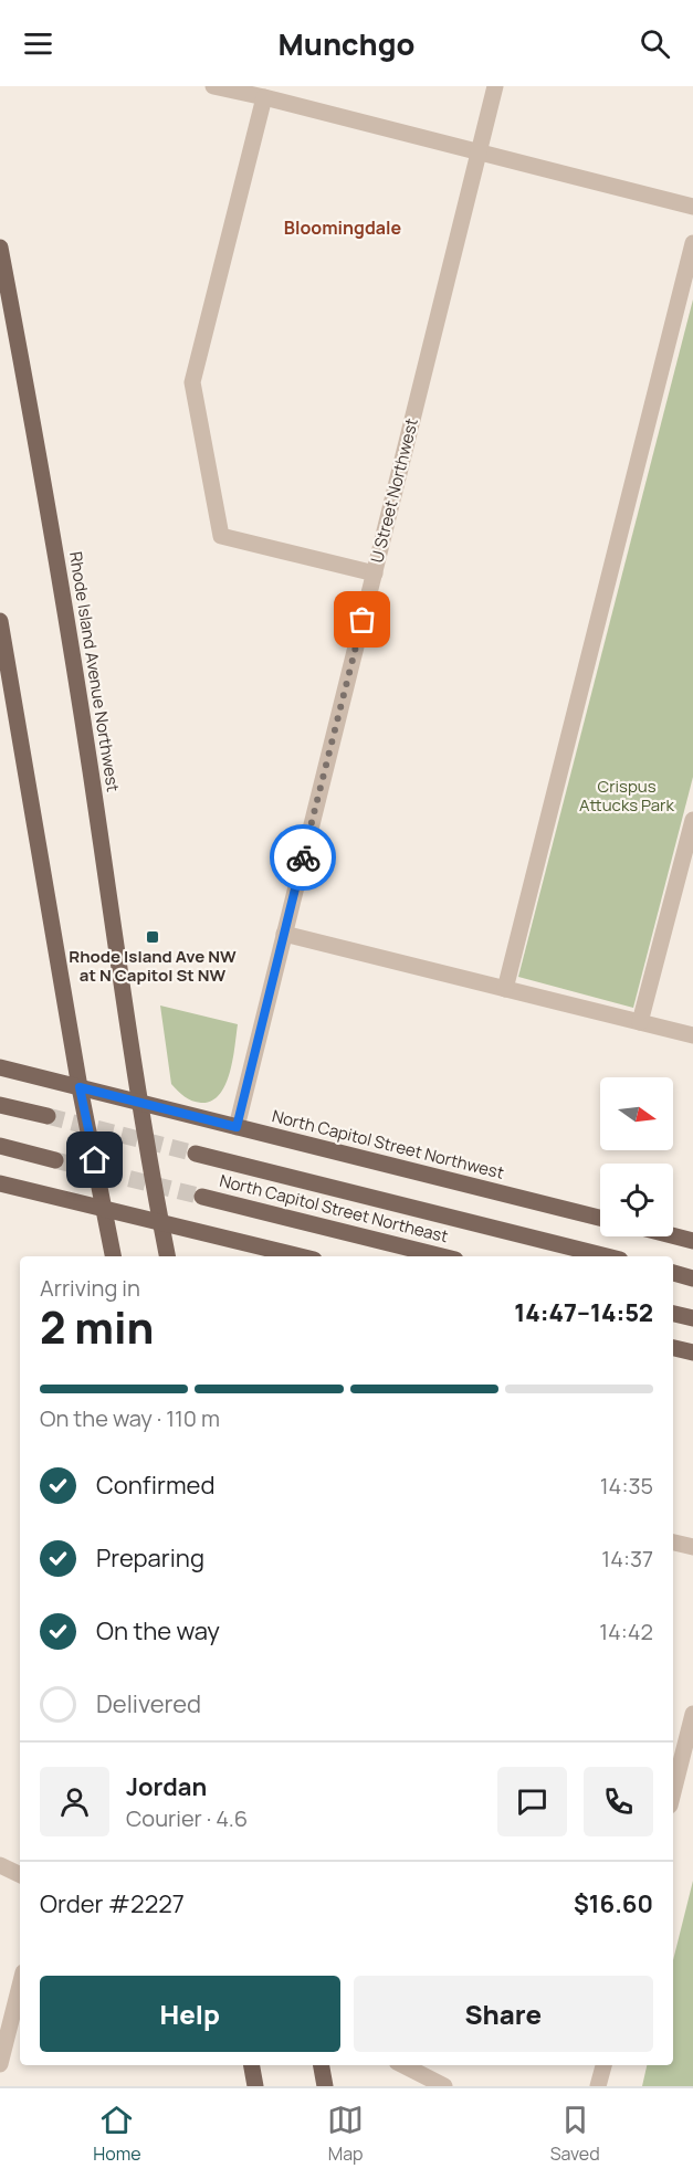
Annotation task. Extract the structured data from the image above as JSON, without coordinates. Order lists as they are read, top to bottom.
{
  "streets": {
    "main road": ["Rhode Island Avenue Northwest", "North Capitol Street Northwest", "North Capitol Street Northeast"],
    "street": ["U Street Northwest"]
  },
  "crossings": [
    ["U Street Northwest", "North Capitol Street Northwest"],
    ["Rhode Island Avenue Northwest", "North Capitol Street Northwest"]
  ],
  "districts": ["Bloomingdale"],
  "parks": ["Crispus Attucks Park"],
  "places": {
    "transit": ["Rhode Island Ave NW at N Capitol St NW"]
  },
  "north": "right",
  "page": {
    "header": "Munchgo",
    "heading": ["2 min", "Arriving in", "14:47–14:52"],
    "panel": [
      "Jordan",
      "Courier · 4.6",
      "Order #2227",
      "$16.60"
    ],
    "bar": "On the way · 110 m",
    "list": [
      ["Confirmed", "14:35"],
      ["Preparing", "14:37"],
      ["On the way", "14:42"],
      "Delivered"
    ],
    "buttons": ["Help", "Share"],
    "tabs": ["Home", "Map", "Saved"]
  }
}
